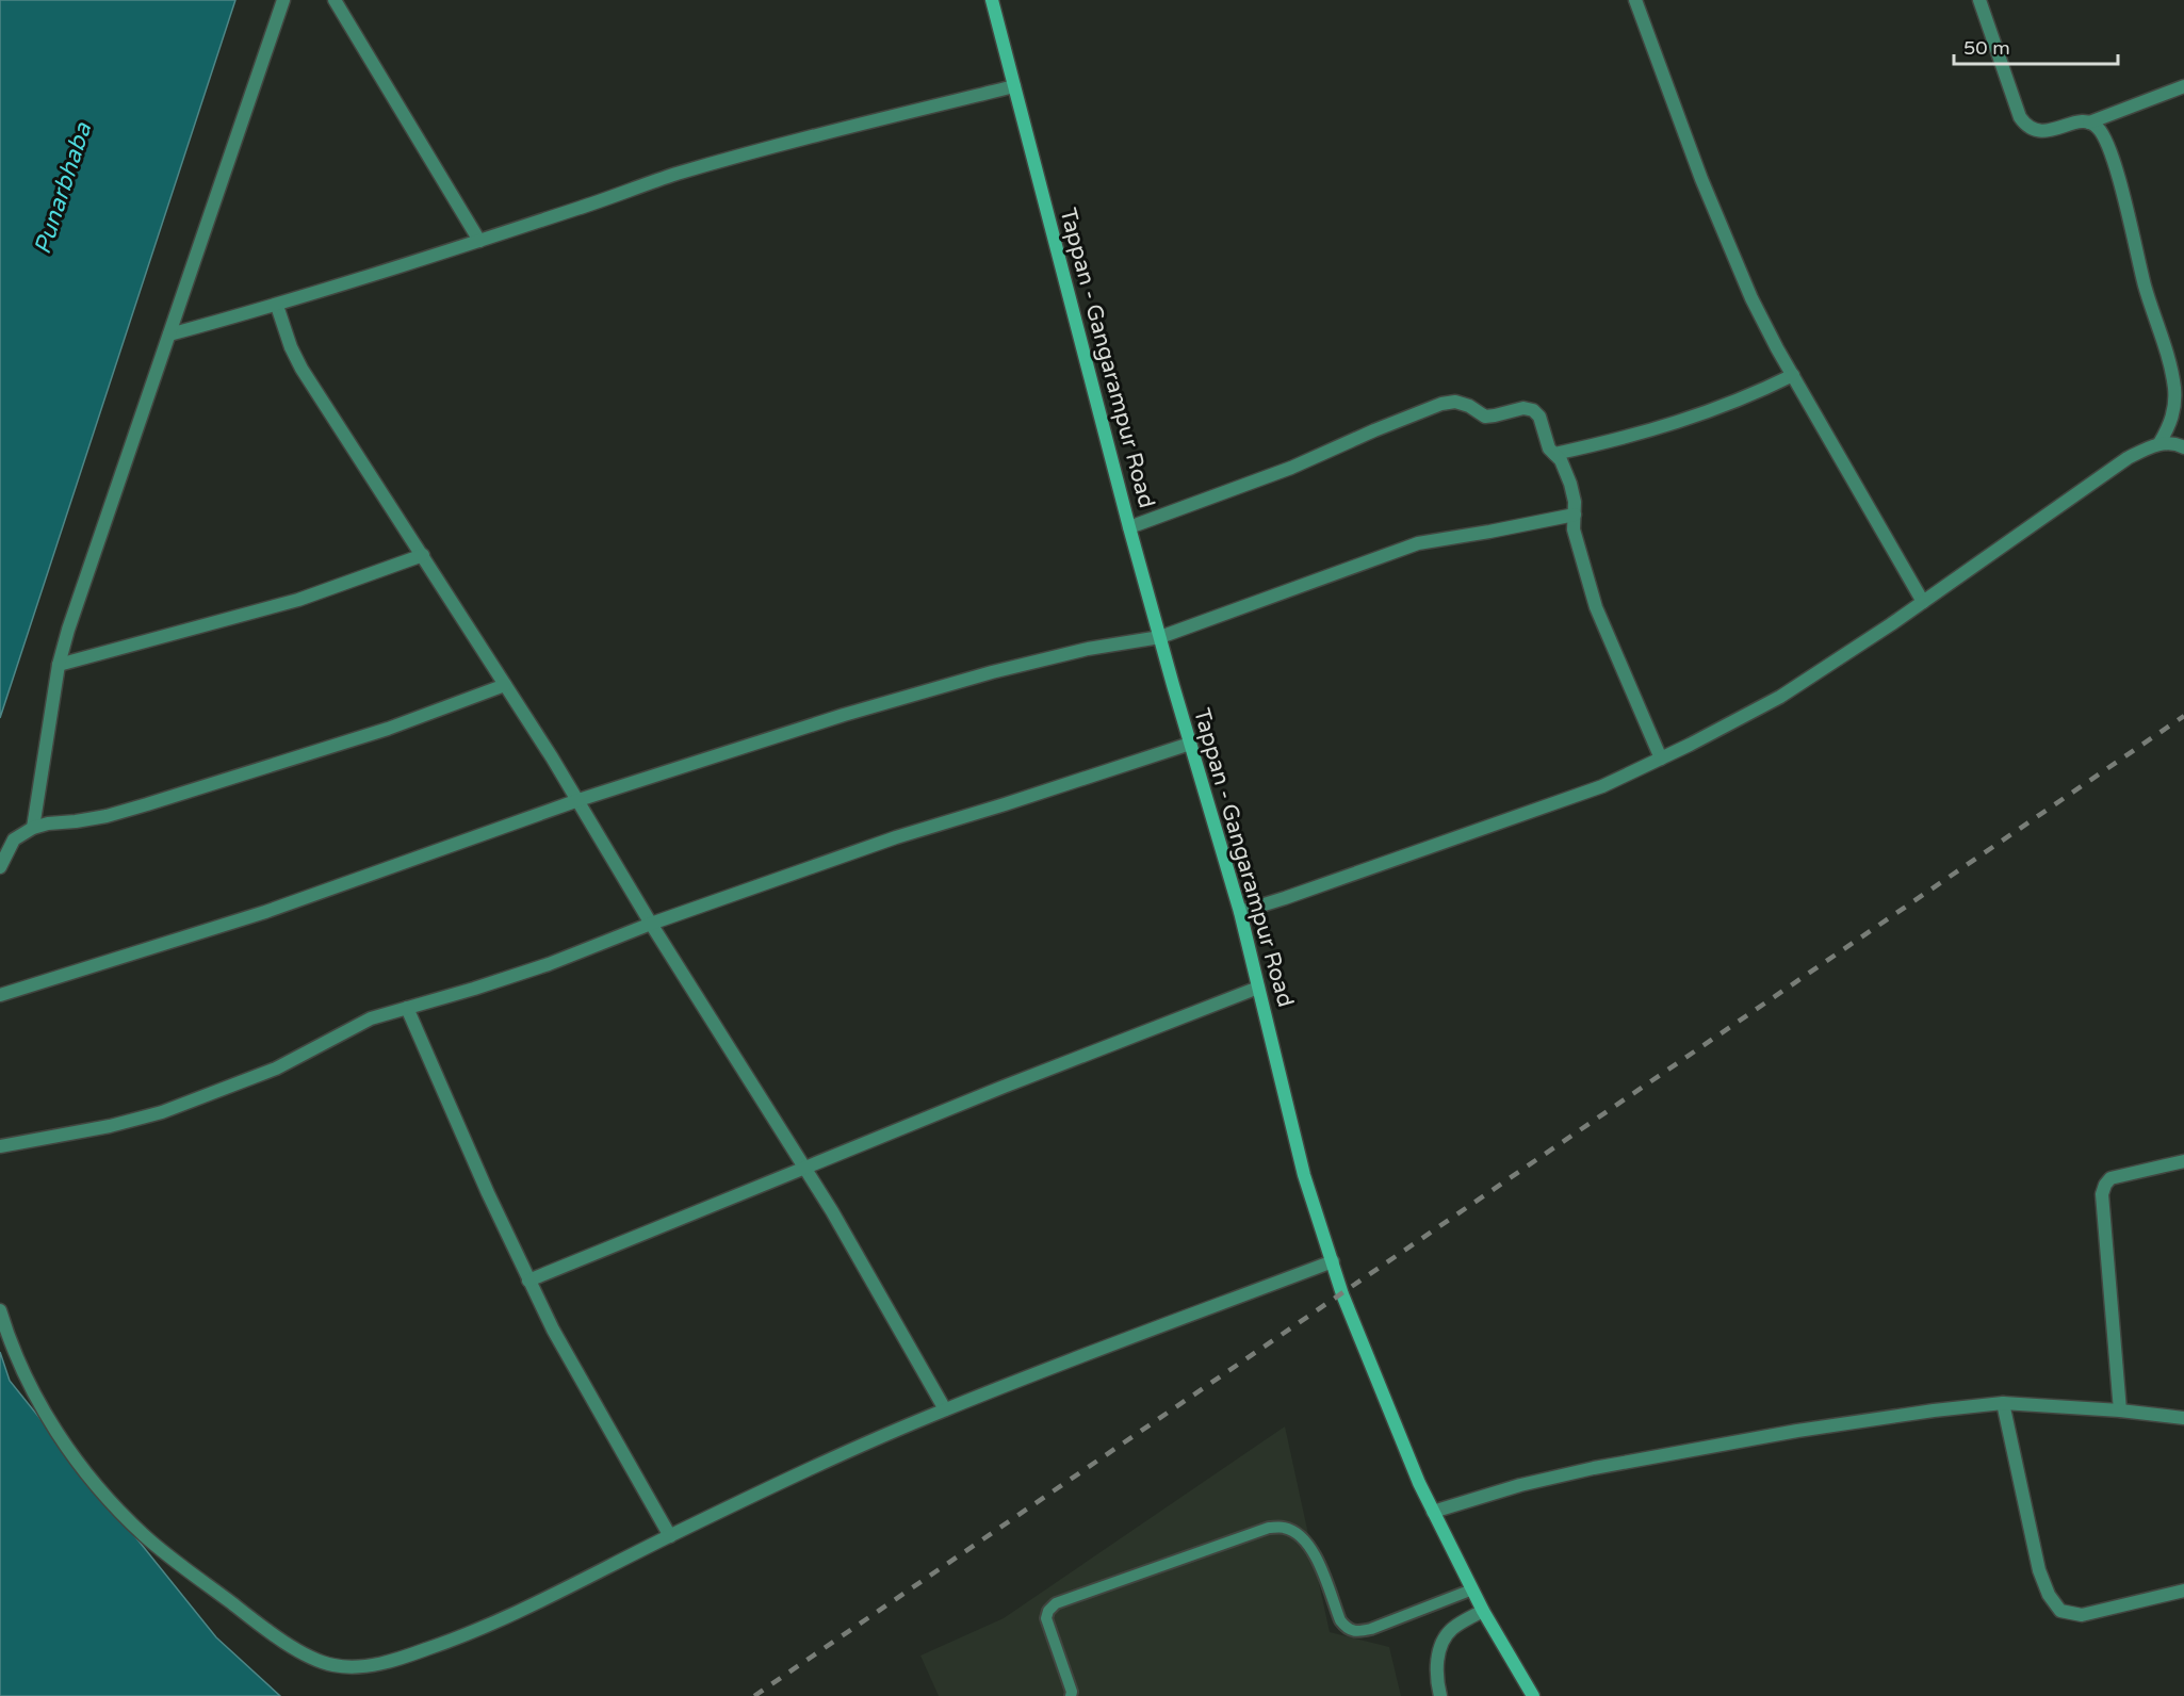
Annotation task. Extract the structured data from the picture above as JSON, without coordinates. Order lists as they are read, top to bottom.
{
  "streets": {
    "main road": ["Tappan - Gangarampur Road"]
  },
  "water": ["Punarbhaba"],
  "scale_bar": "50 m"
}
